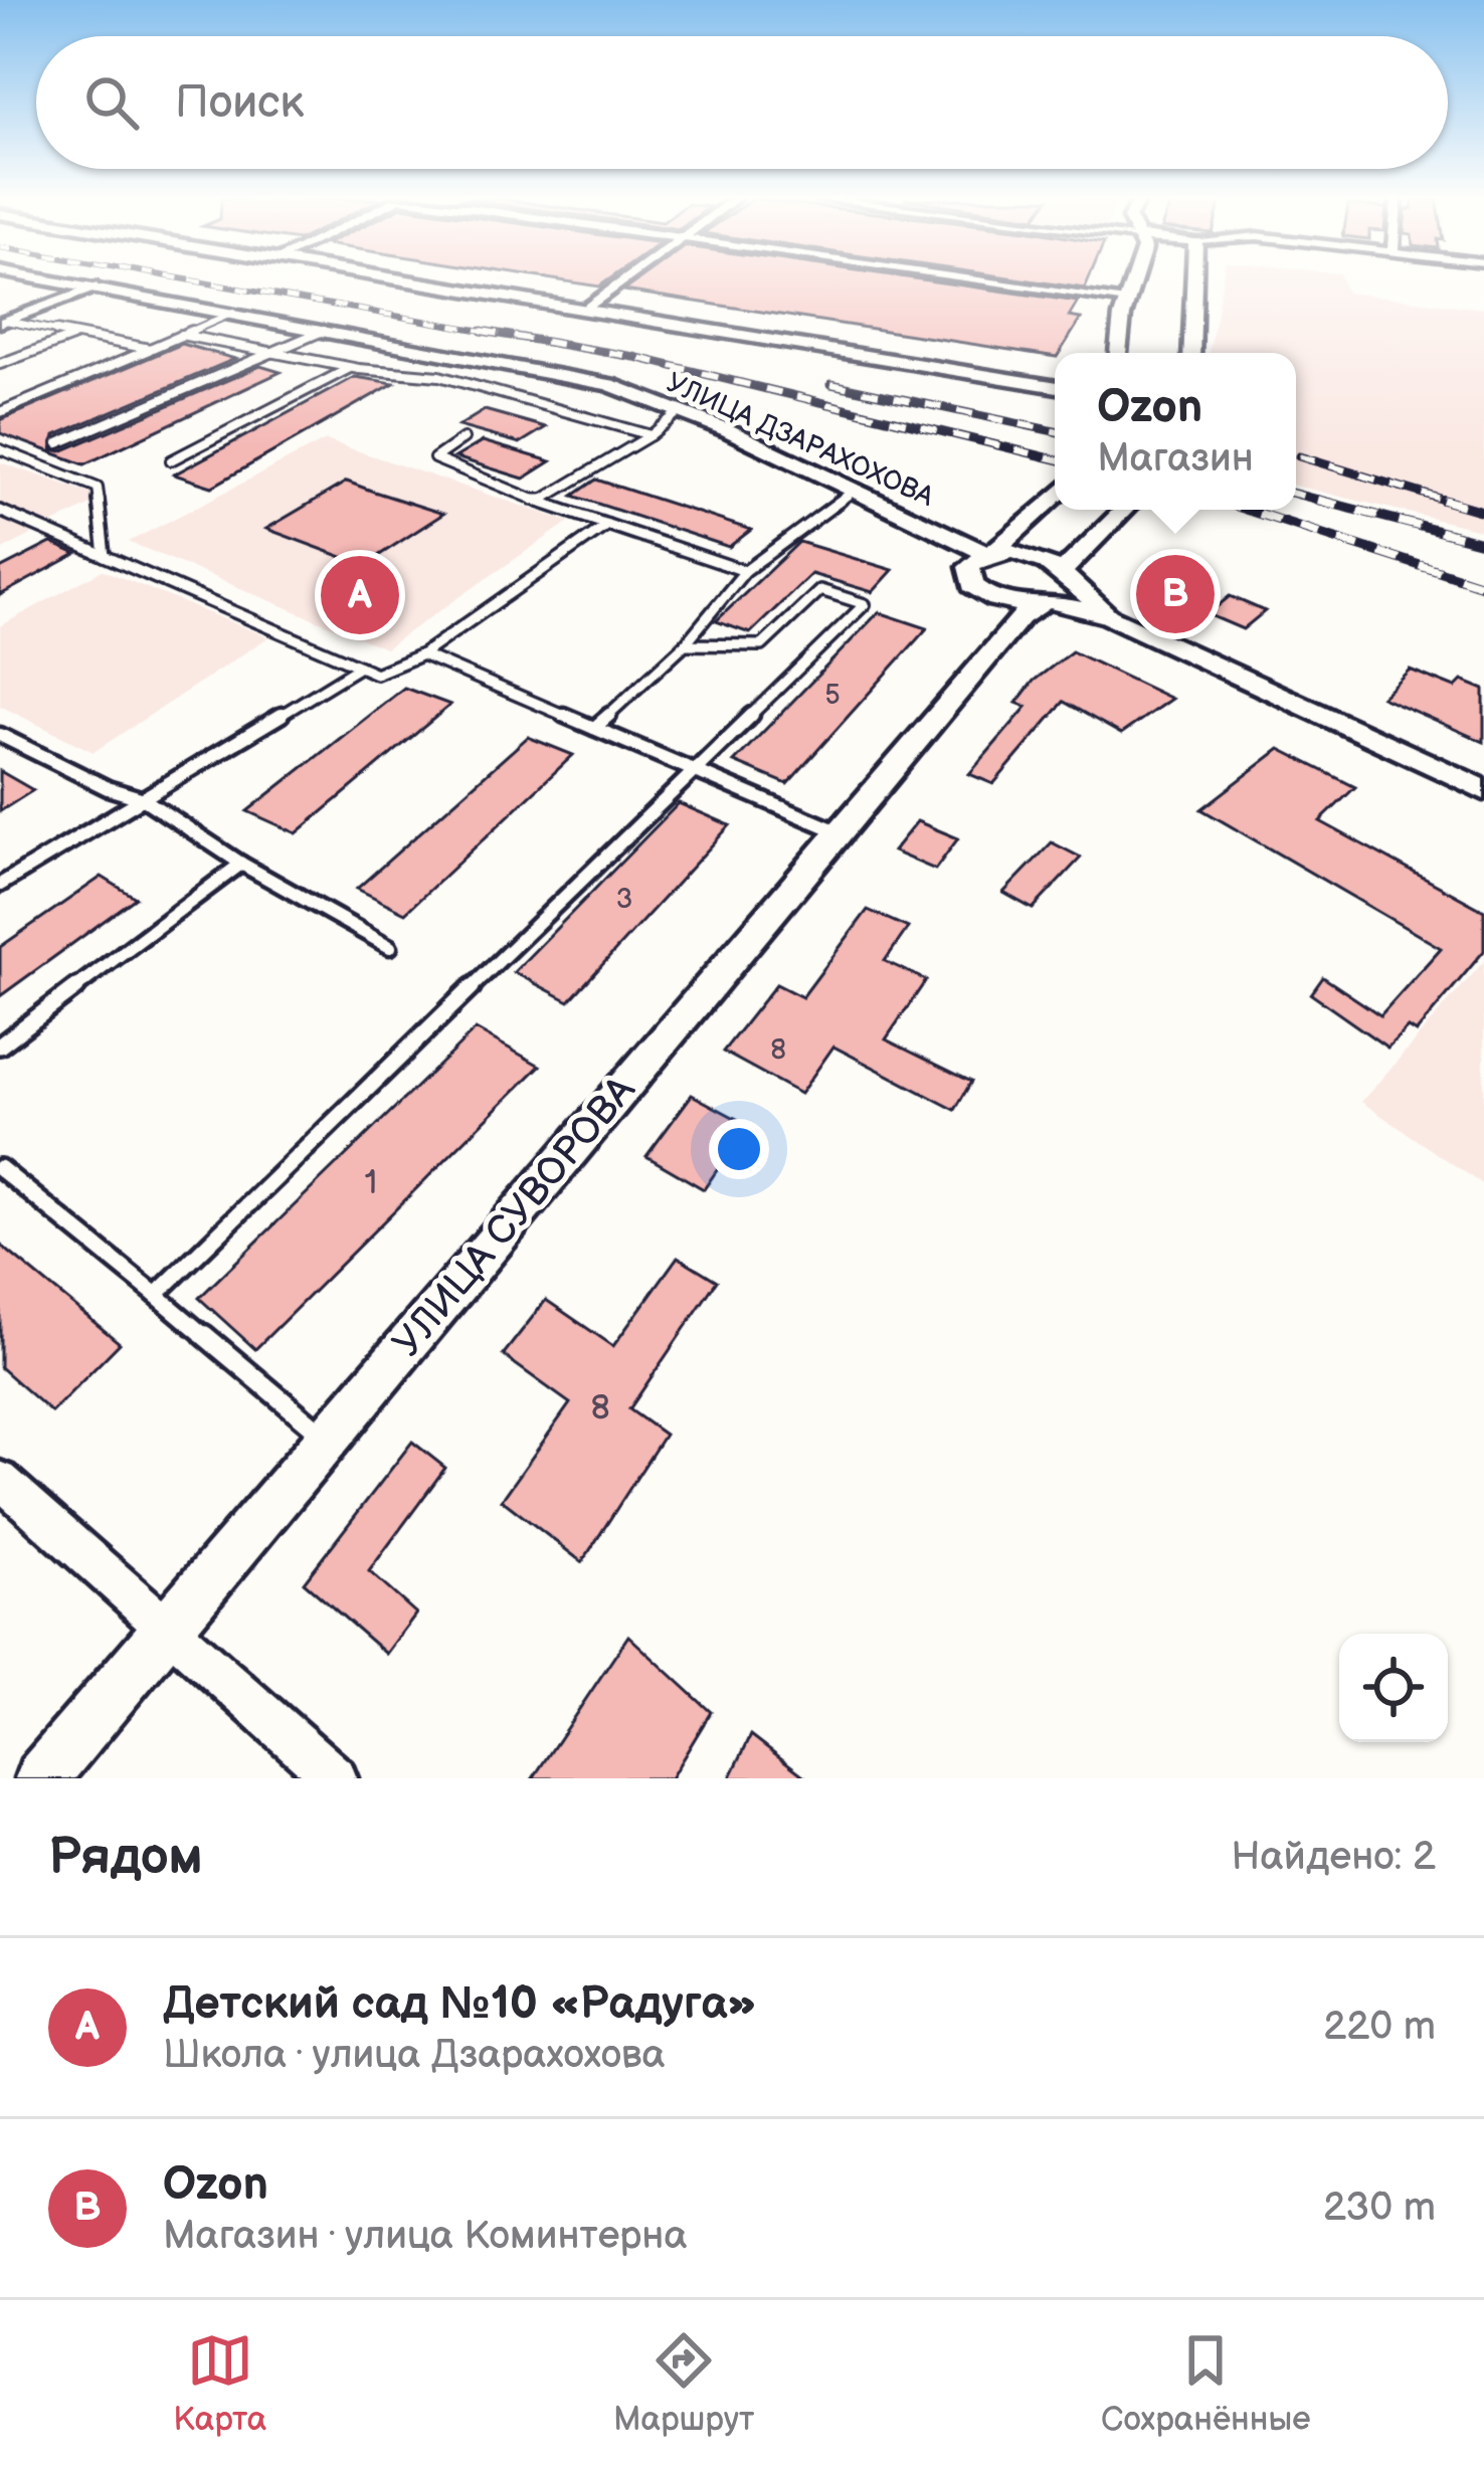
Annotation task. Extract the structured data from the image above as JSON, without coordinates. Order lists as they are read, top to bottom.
{
  "streets": {
    "street": ["УЛИЦА ДЗАРАХОХОВА", "УЛИЦА СУВОРОВА"]
  },
  "house_numbers": [
    "5",
    "3",
    "8",
    "1",
    "8"
  ],
  "page": {
    "search": "Поиск",
    "popup": ["Ozon", "Магазин"],
    "pins": ["B", "A"],
    "heading": ["Рядом", "Найдено: 2"],
    "list": [
      {
        "mark": "A",
        "name": "Детский сад №10 «Радуга»",
        "note": "Школа · улица Дзарахохова",
        "value": "220 m"
      },
      {
        "mark": "B",
        "name": "Ozon",
        "note": "Магазин · улица Коминтерна",
        "value": "230 m"
      }
    ],
    "nav": ["Карта", "Маршрут", "Сохранённые"]
  }
}
